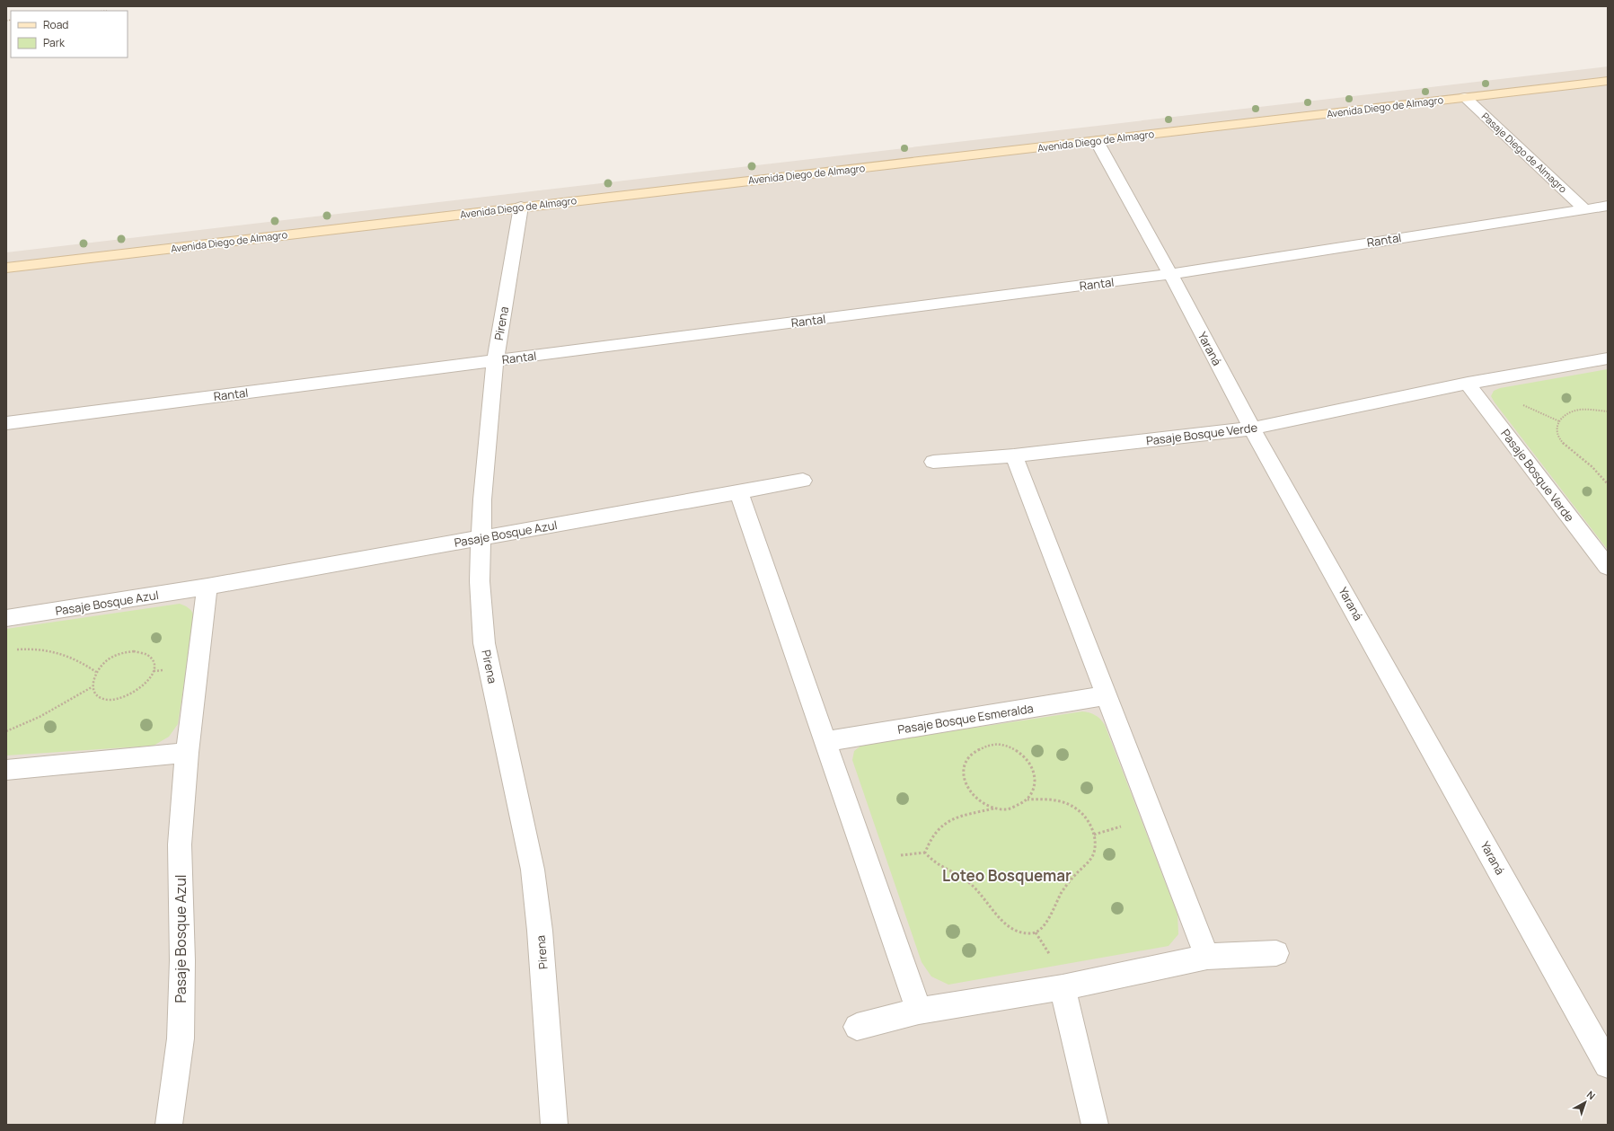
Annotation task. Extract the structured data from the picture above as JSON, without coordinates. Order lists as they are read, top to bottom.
{
  "streets": {
    "street": [
      "Avenida Diego de Almagro",
      "Pasaje Diego de Almagro",
      "Rantal",
      "Pirena",
      "Yaraná",
      "Pasaje Bosque Verde",
      "Pasaje Bosque Azul",
      "Pasaje Bosque Esmeralda"
    ]
  },
  "crossings": [
    ["Avenida Diego de Almagro", "Pasaje Diego de Almagro"],
    ["Avenida Diego de Almagro", "Pirena"],
    ["Avenida Diego de Almagro", "Yaraná"],
    ["Pasaje Diego de Almagro", "Rantal"],
    ["Rantal", "Pirena"],
    ["Rantal", "Yaraná"],
    ["Pirena", "Pasaje Bosque Azul"],
    ["Yaraná", "Pasaje Bosque Verde"]
  ],
  "districts": ["Loteo Bosquemar"],
  "legend": ["Road", "Park"],
  "north": "top right"
}
